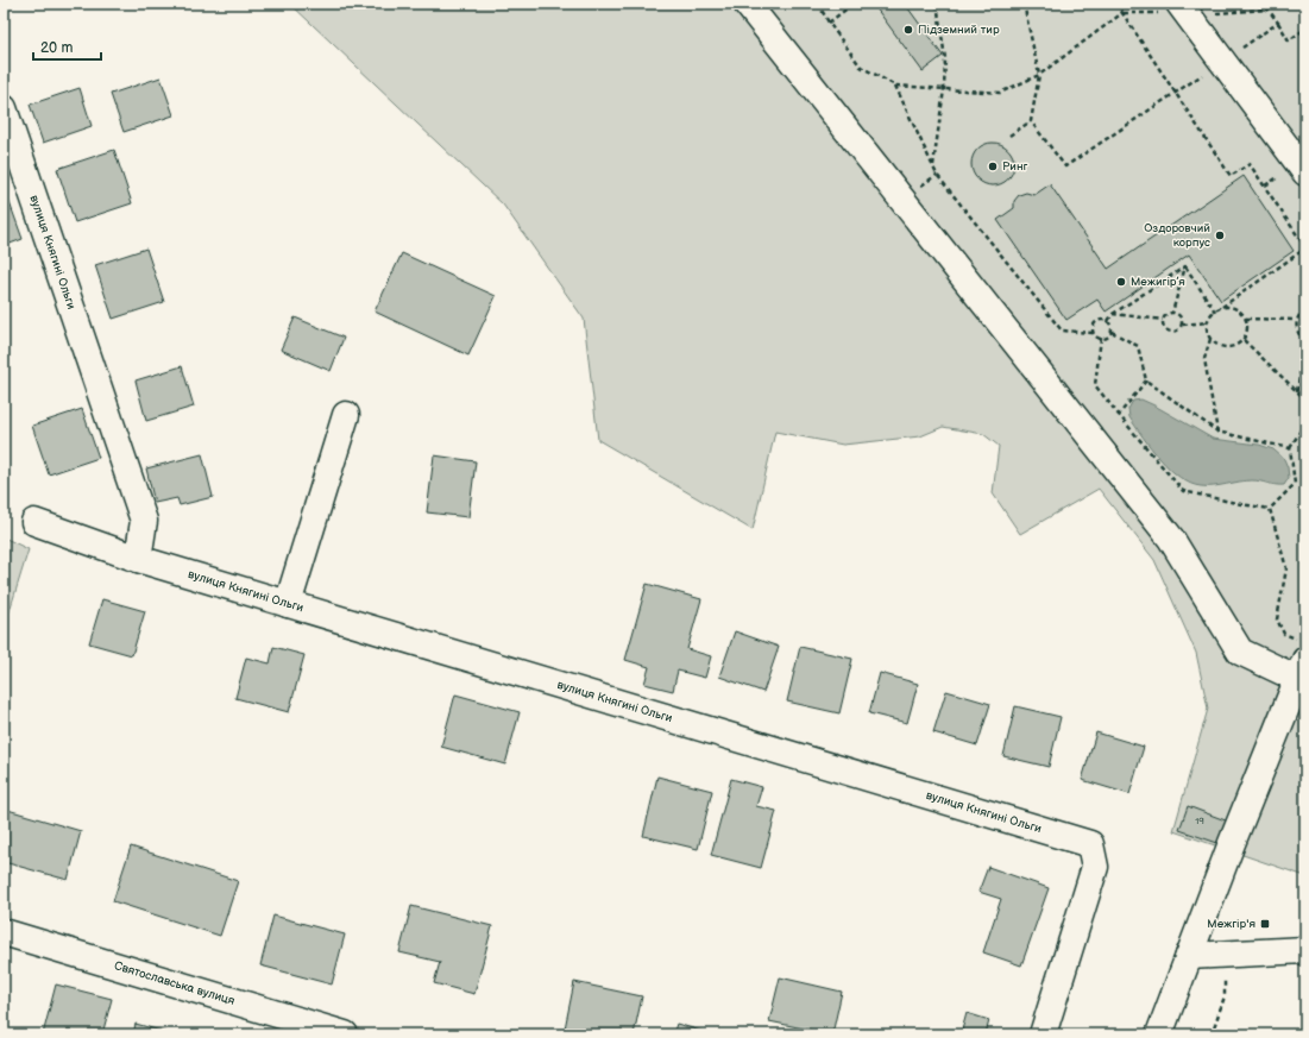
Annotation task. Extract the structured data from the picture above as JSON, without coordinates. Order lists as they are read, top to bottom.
{
  "streets": {
    "street": ["вулиця Княгині Ольги", "Святославська вулиця"]
  },
  "places": {
    "other": [
      "Підземний тир",
      "Ринг",
      "Оздоровчий корпус",
      "Межигір’я"
    ],
    "transit": ["Межгір'я"]
  },
  "house_numbers": ["19"],
  "scale_bar": "20 m"
}
